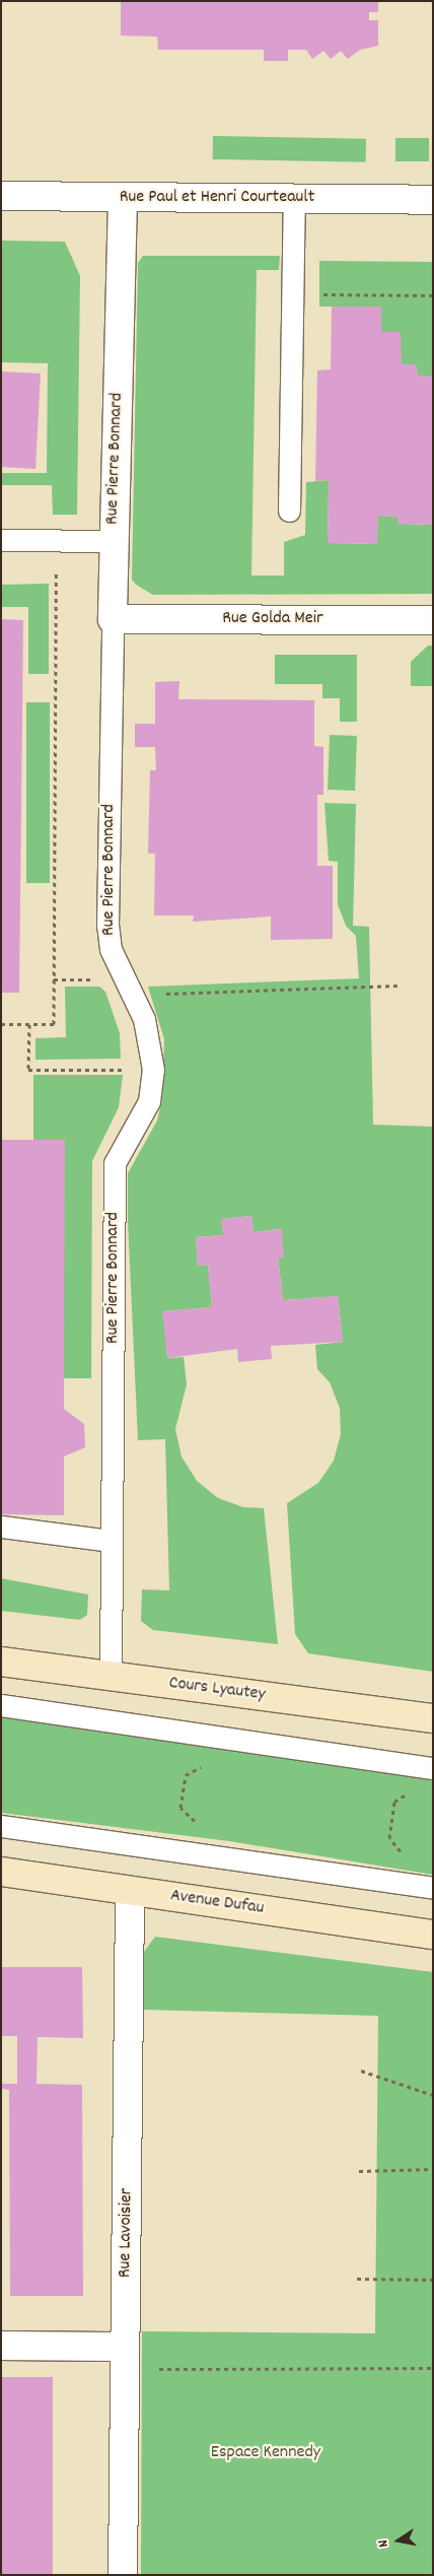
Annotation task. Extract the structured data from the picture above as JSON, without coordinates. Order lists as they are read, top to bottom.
{
  "streets": {
    "main road": ["Cours Lyautey", "Avenue Dufau"],
    "street": [
      "Rue Paul et Henri Courteault",
      "Rue Pierre Bonnard",
      "Rue Golda Meir",
      "Rue Lavoisier"
    ]
  },
  "crossings": [
    ["Rue Paul et Henri Courteault", "Rue Pierre Bonnard"],
    ["Rue Pierre Bonnard", "Rue Golda Meir"],
    ["Rue Pierre Bonnard", "Cours Lyautey"],
    ["Avenue Dufau", "Rue Lavoisier"]
  ],
  "parks": ["Espace Kennedy"],
  "north": "left"
}
